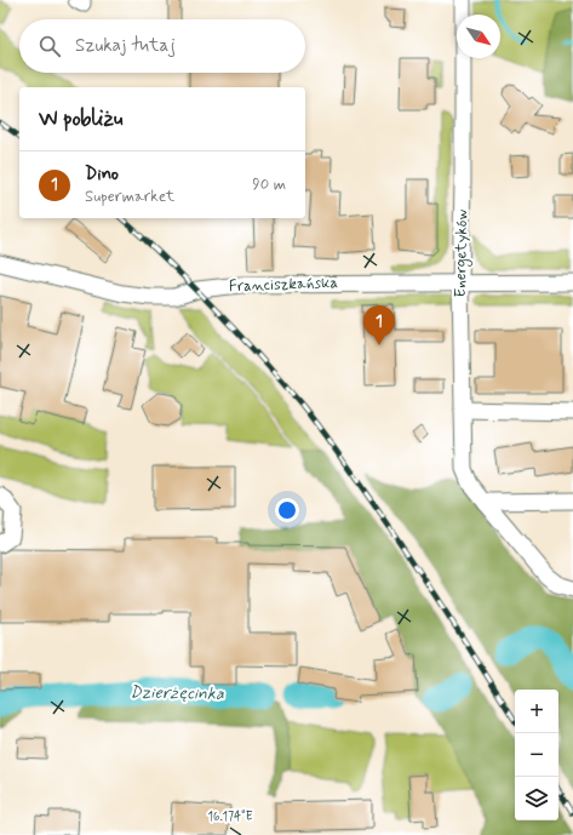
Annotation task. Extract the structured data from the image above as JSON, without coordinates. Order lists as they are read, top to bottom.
{
  "streets": {
    "street": ["Energetyków", "Franciszkańska"]
  },
  "crossings": [
    ["Energetyków", "Franciszkańska"]
  ],
  "water": ["Dzierżęcinka"],
  "north": "bottom right",
  "page": {
    "search": "Szukaj tutaj",
    "heading": "W pobliżu",
    "list": [
      {
        "mark": "1",
        "name": "Dino",
        "note": "Supermarket",
        "value": "90 m"
      }
    ],
    "pins": "1",
    "map_buttons": ["+", "−"]
  },
  "coordinates": ["16.174°E"]
}
